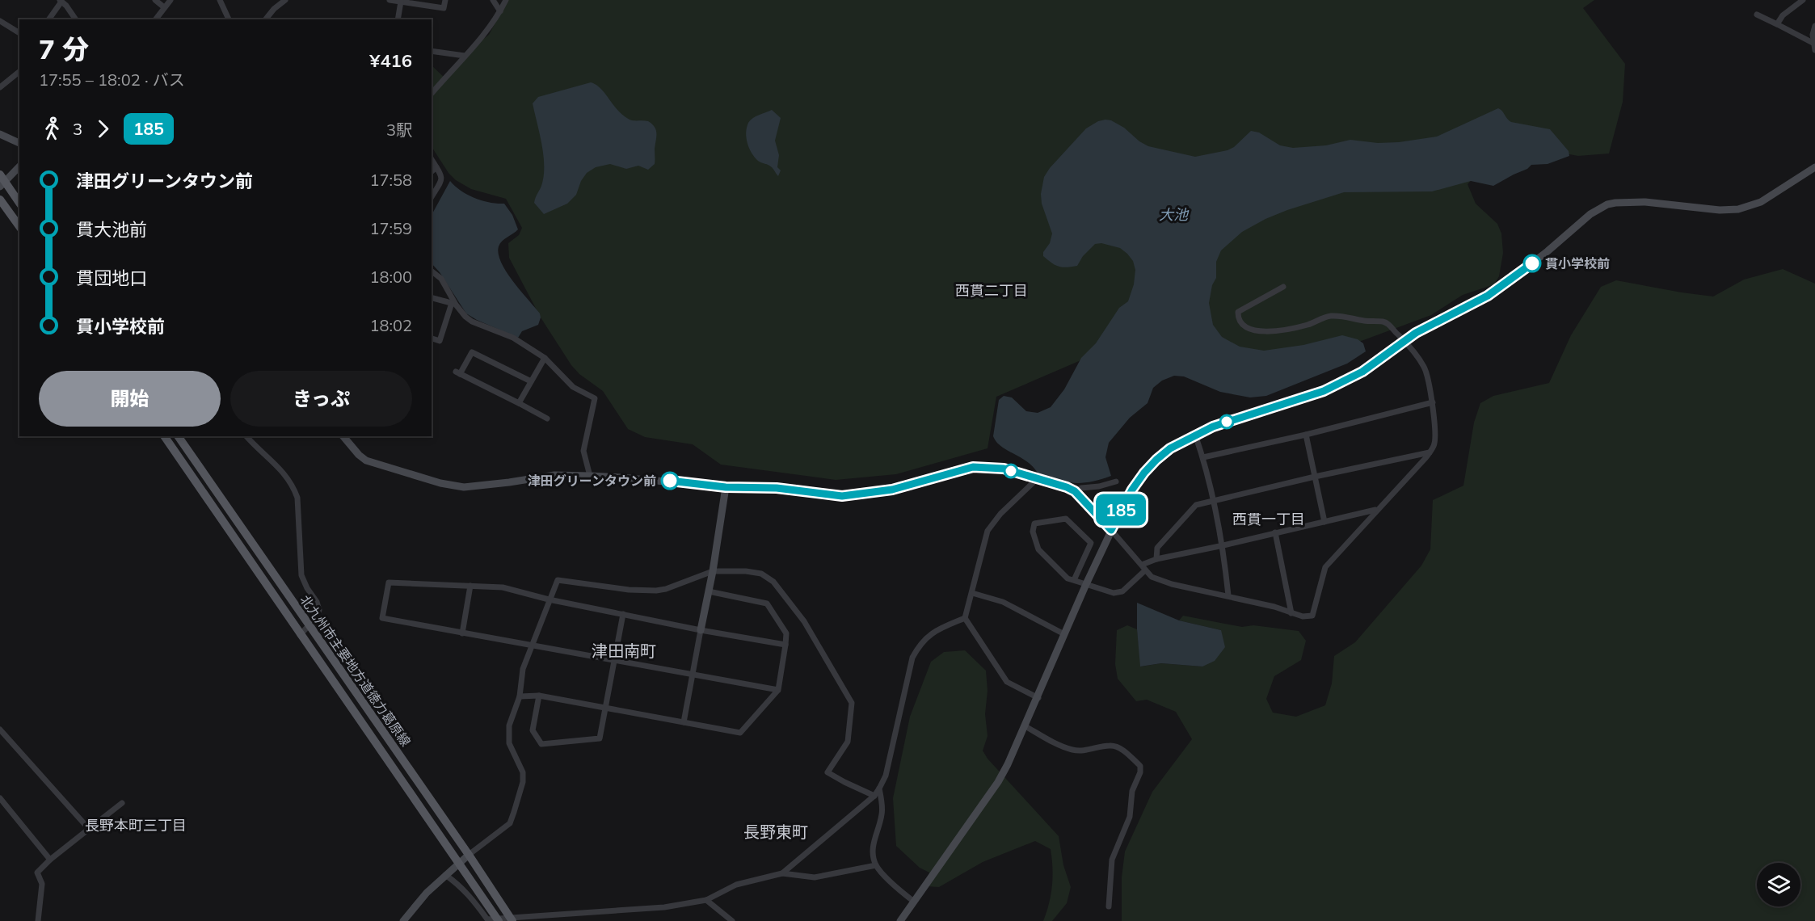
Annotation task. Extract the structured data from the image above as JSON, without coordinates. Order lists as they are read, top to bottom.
{
  "streets": {
    "main road": ["北九州市主要地方道徳力葛原線"]
  },
  "districts": [
    "西貫二丁目",
    "西貫一丁目",
    "津田南町",
    "長野本町三丁目",
    "長野東町"
  ],
  "water": ["大池"],
  "places": ["貫小学校前", "津田グリーンタウン前"],
  "lines": ["bus line 185"],
  "page": {
    "on_map": "185",
    "heading": ["7 分", "17:55 – 18:02 · バス", "¥416"],
    "legs": ["3", "185", "3駅"],
    "list": [
      {
        "name": "津田グリーンタウン前",
        "value": "17:58"
      },
      {
        "name": "貫大池前",
        "value": "17:59"
      },
      {
        "name": "貫団地口",
        "value": "18:00"
      },
      {
        "name": "貫小学校前",
        "value": "18:02"
      }
    ],
    "buttons": ["開始", "きっぷ"]
  }
}
